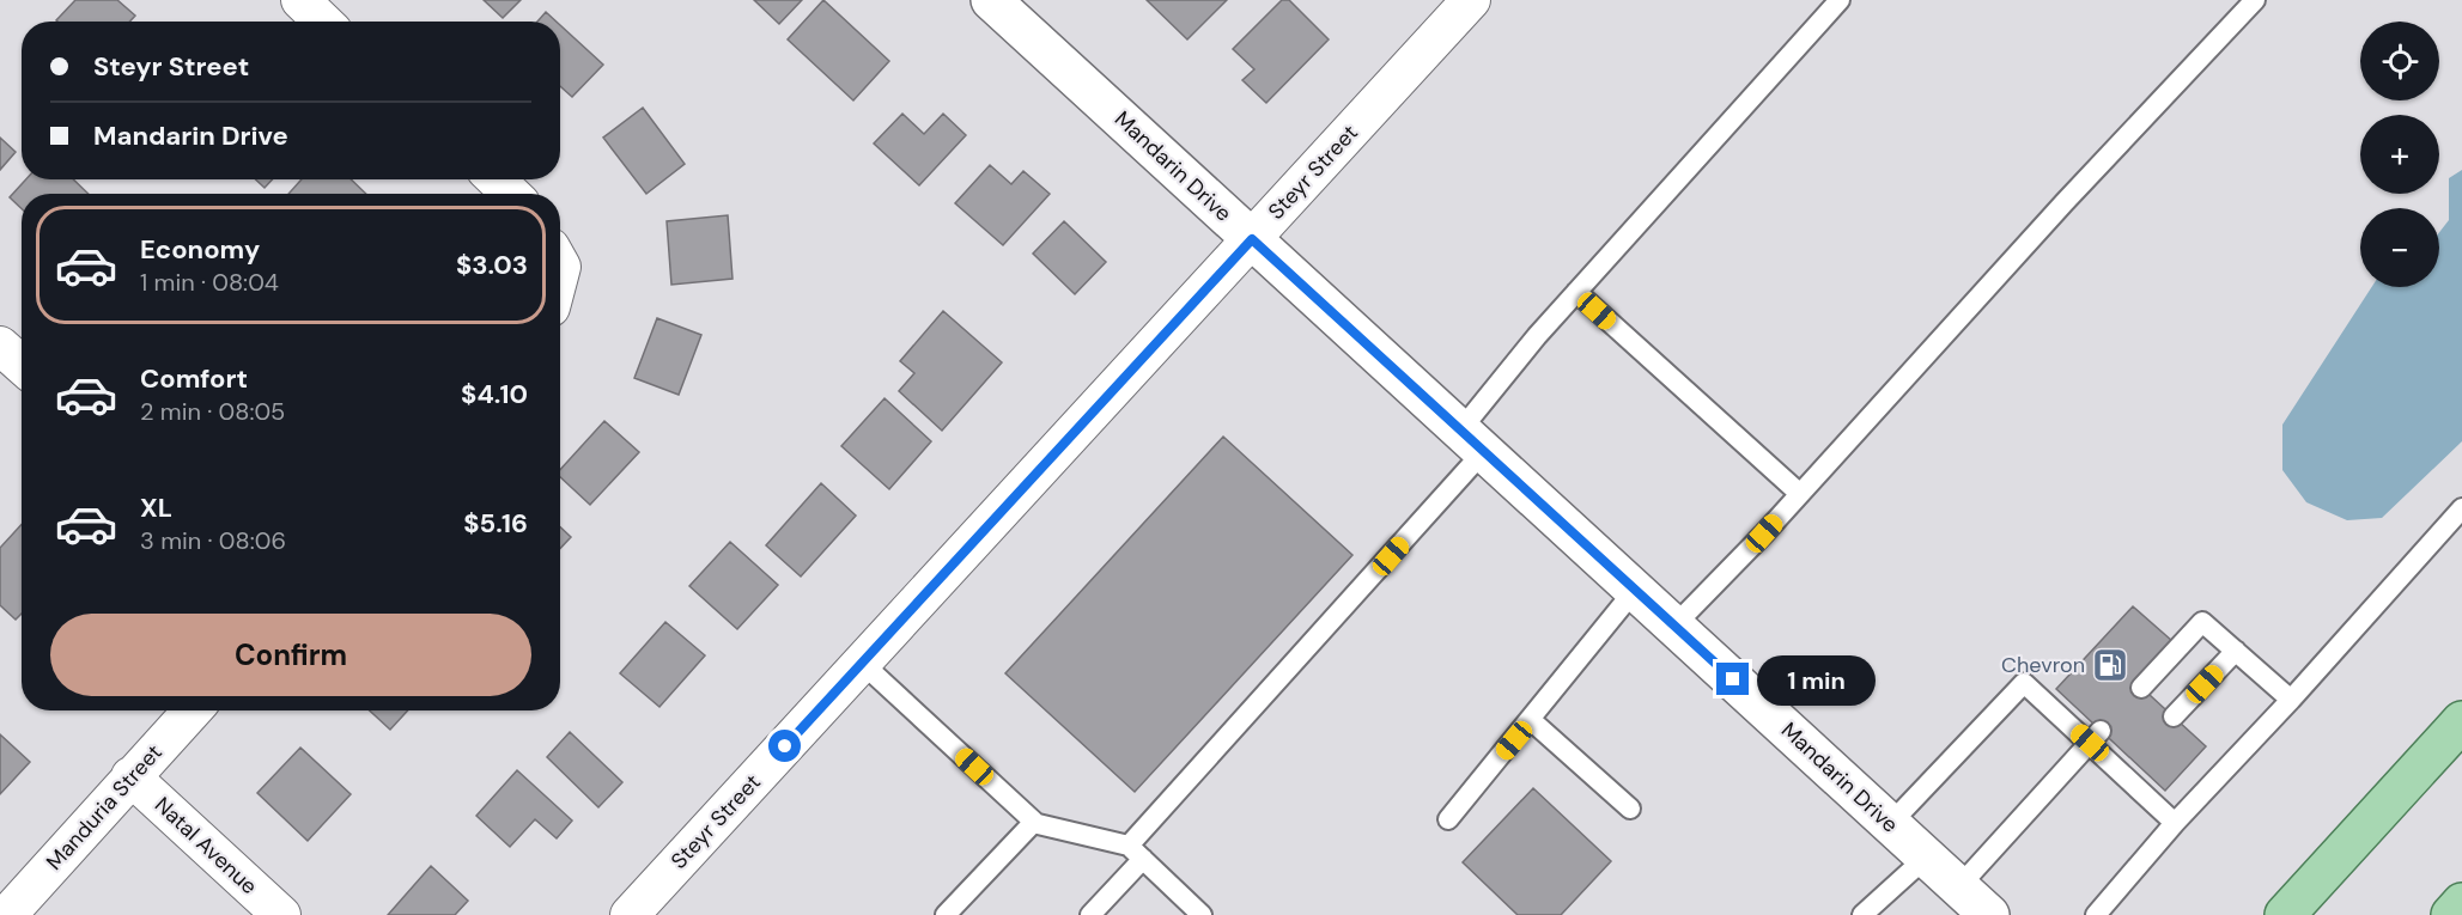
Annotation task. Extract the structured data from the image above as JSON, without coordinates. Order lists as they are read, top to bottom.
{
  "streets": {
    "street": [
      "Mandarin Drive",
      "Steyr Street",
      "Manduria Street",
      "Natal Avenue"
    ]
  },
  "crossings": [
    ["Mandarin Drive", "Steyr Street"],
    ["Manduria Street", "Natal Avenue"]
  ],
  "places": {
    "fuel station": ["Chevron"]
  },
  "page": {
    "map_buttons": ["+", "−"],
    "banner": ["Steyr Street", "Mandarin Drive"],
    "list": [
      {
        "name": "Economy",
        "note": "1 min · 08:04",
        "value": "$3.03"
      },
      {
        "name": "Comfort",
        "note": "2 min · 08:05",
        "value": "$4.10"
      },
      {
        "name": "XL",
        "note": "3 min · 08:06",
        "value": "$5.16"
      }
    ],
    "buttons": "Confirm",
    "bubble": "1 min"
  }
}
